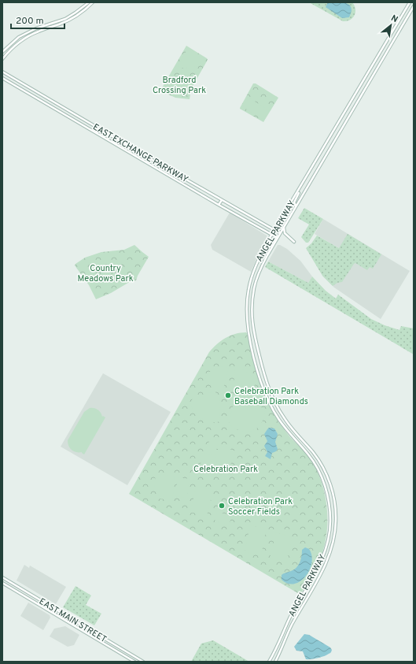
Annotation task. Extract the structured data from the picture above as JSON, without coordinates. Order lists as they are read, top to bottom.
{
  "streets": {
    "main road": ["EAST EXCHANGE PARKWAY", "ANGEL PARKWAY", "EAST MAIN STREET"]
  },
  "crossings": [
    ["EAST EXCHANGE PARKWAY", "ANGEL PARKWAY"]
  ],
  "parks": ["Bradford Crossing Park", "Country Meadows Park", "Celebration Park"],
  "places": ["Celebration Park Baseball Diamonds", "Celebration Park Soccer Fields"],
  "scale_bar": "200 m",
  "north": "top right"
}
